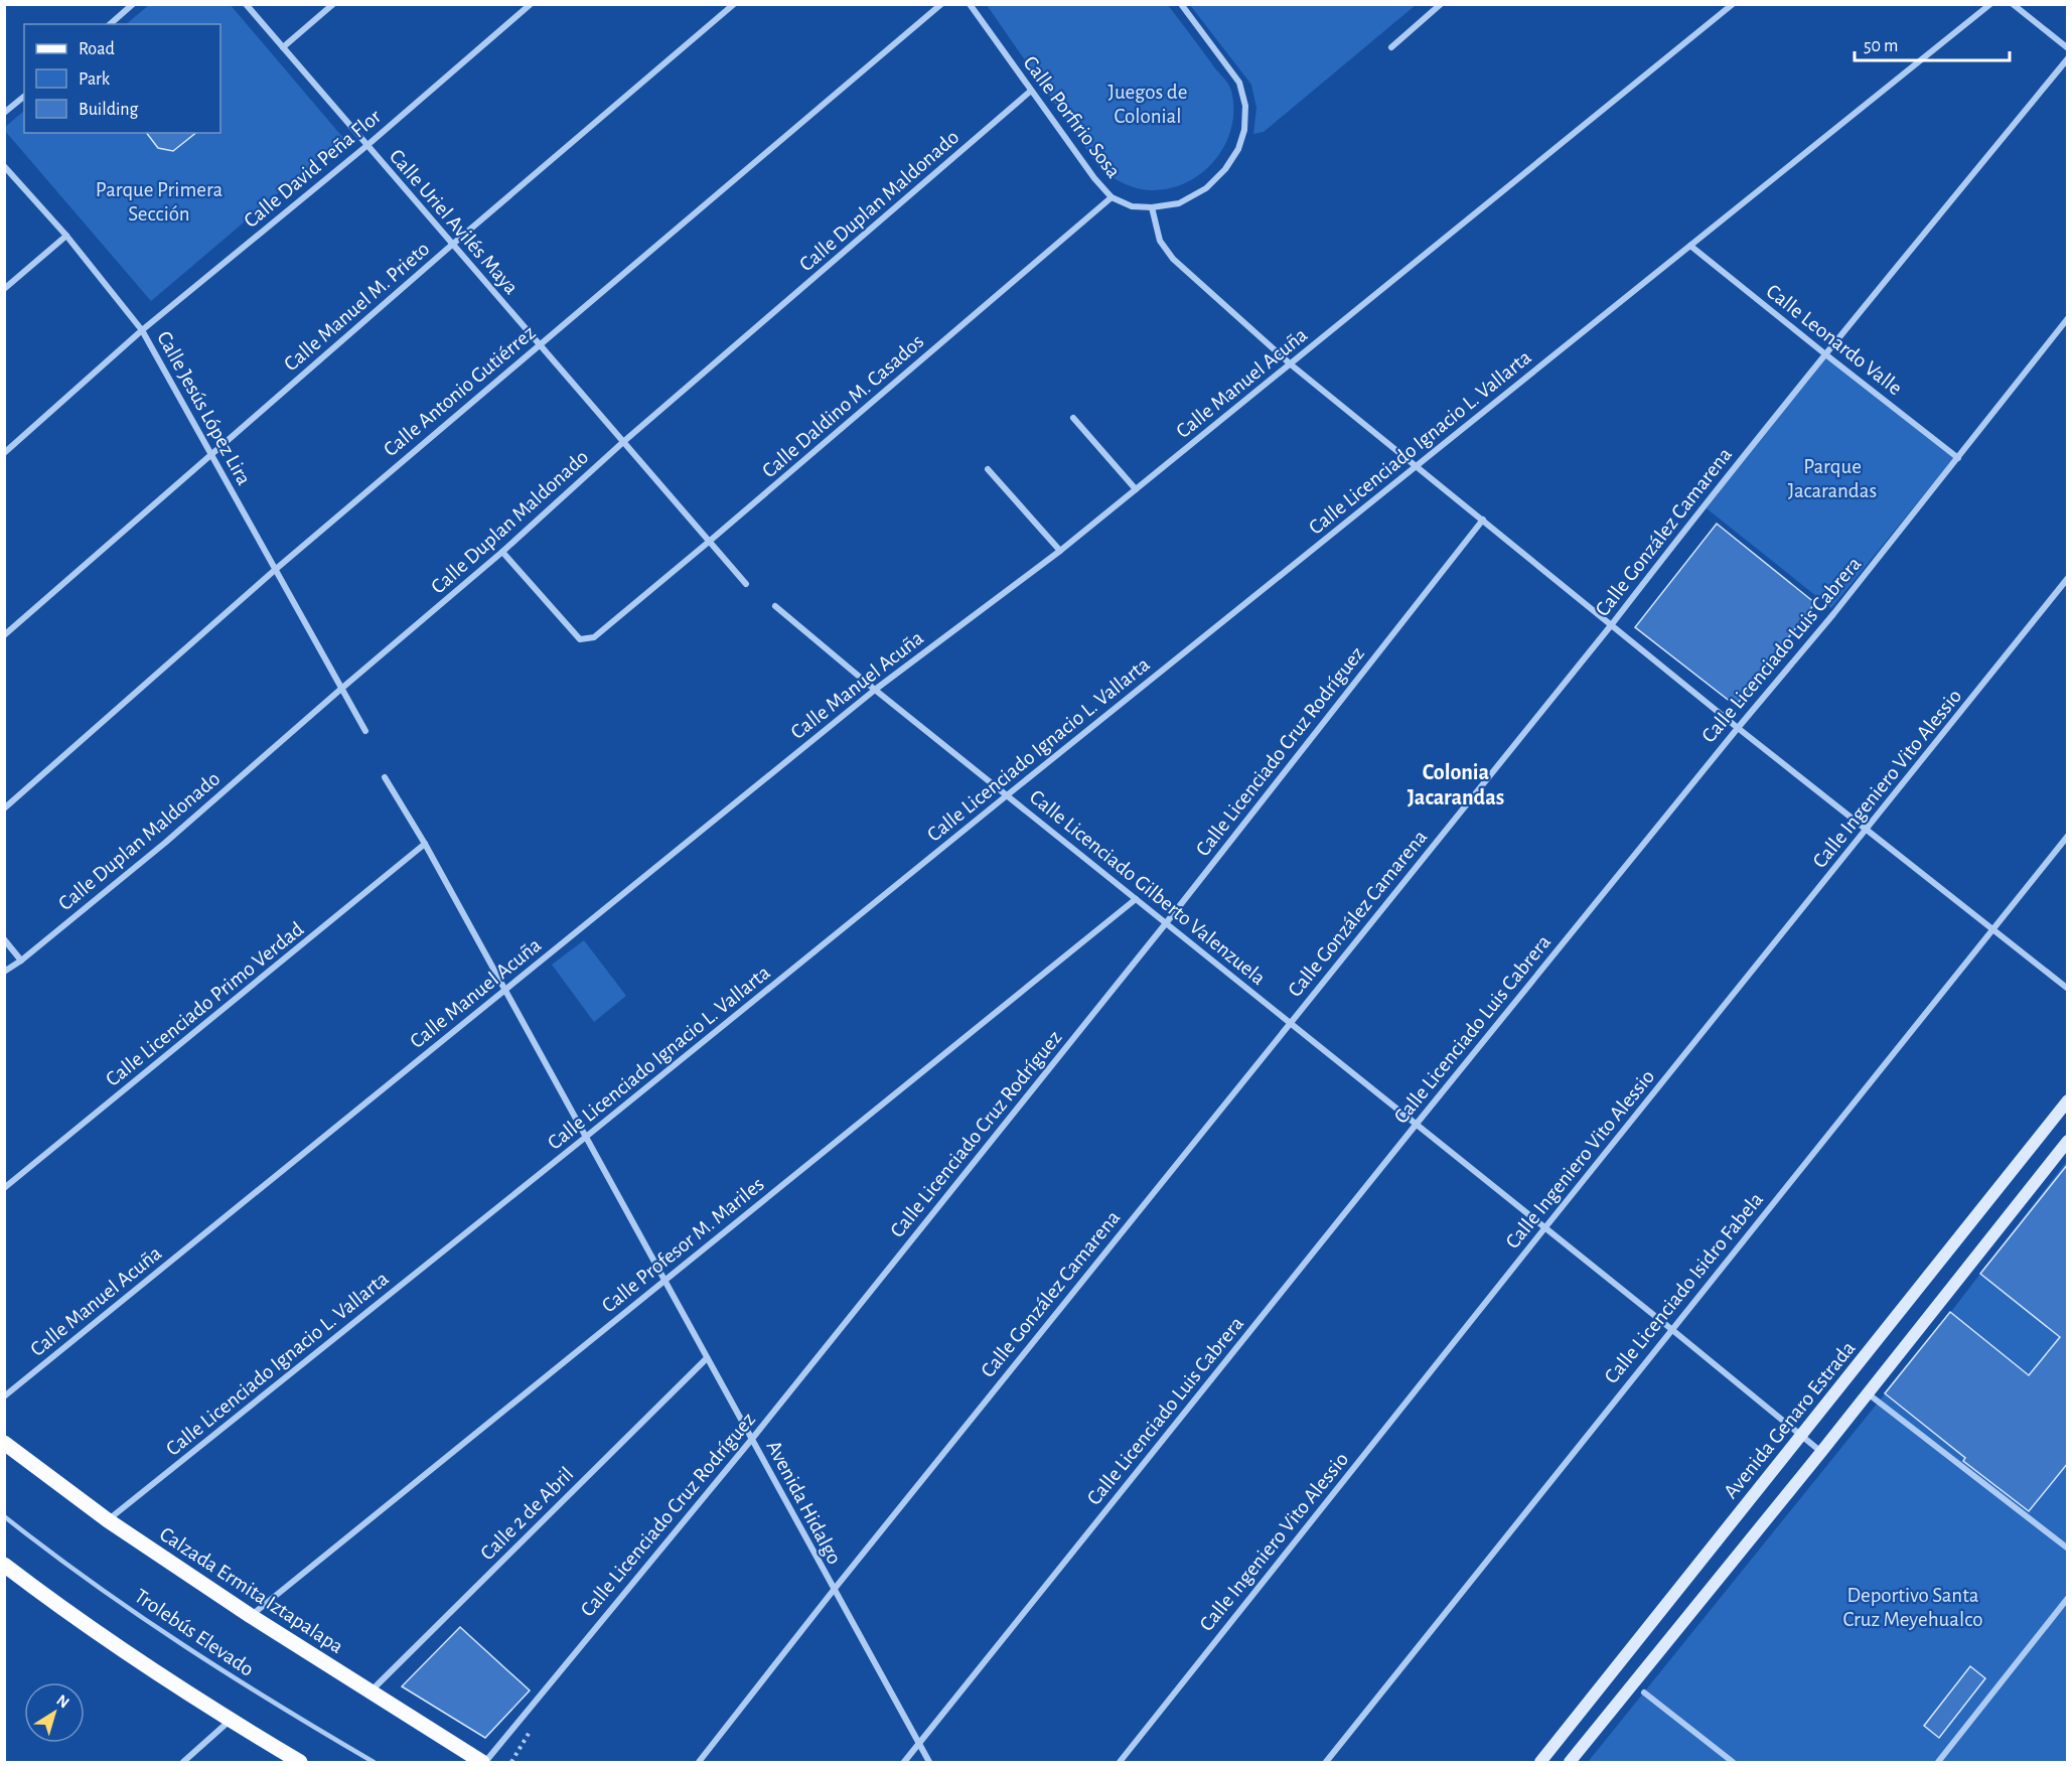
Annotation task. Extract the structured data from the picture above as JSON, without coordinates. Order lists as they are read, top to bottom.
{
  "streets": {
    "main road": ["Calzada Ermita Iztapalapa"],
    "street": [
      "Calle Porfirio Sosa",
      "Calle David Peña Flor",
      "Calle Duplan Maldonado",
      "Calle Uriel Avilés Maya",
      "Calle Manuel M. Prieto",
      "Calle Leonardo Valle",
      "Calle Manuel Acuña",
      "Calle Antonio Gutiérrez",
      "Calle Daldino M. Casados",
      "Calle Jesús López Lira",
      "Calle Licenciado Ignacio L. Vallarta",
      "Calle González Camarena",
      "Calle Licenciado Luis Cabrera",
      "Calle Licenciado Cruz Rodríguez",
      "Calle Ingeniero Vito Alessio",
      "Calle Licenciado Gilberto Valenzuela",
      "Calle Licenciado Primo Verdad",
      "Calle Profesor M. Mariles",
      "Calle Licenciado Isidro Fabela",
      "Avenida Genaro Estrada",
      "Avenida Hidalgo",
      "Calle 2 de Abril"
    ],
    "lane": ["Trolebús Elevado"]
  },
  "crossings": [
    ["Calle Porfirio Sosa", "Calle Duplan Maldonado"],
    ["Calle Porfirio Sosa", "Calle Daldino M. Casados"],
    ["Calle David Peña Flor", "Calle Uriel Avilés Maya"],
    ["Calle David Peña Flor", "Calle Jesús López Lira"],
    ["Calle Duplan Maldonado", "Calle Uriel Avilés Maya"],
    ["Calle Duplan Maldonado", "Calle Daldino M. Casados"],
    ["Calle Duplan Maldonado", "Calle Jesús López Lira"],
    ["Calle Uriel Avilés Maya", "Calle Manuel M. Prieto"],
    ["Calle Uriel Avilés Maya", "Calle Antonio Gutiérrez"],
    ["Calle Uriel Avilés Maya", "Calle Daldino M. Casados"],
    ["Calle Manuel M. Prieto", "Calle Jesús López Lira"],
    ["Calle Leonardo Valle", "Calle Licenciado Ignacio L. Vallarta"],
    ["Calle Leonardo Valle", "Calle González Camarena"],
    ["Calle Leonardo Valle", "Calle Licenciado Luis Cabrera"],
    ["Calle Manuel Acuña", "Calle Licenciado Gilberto Valenzuela"],
    ["Calle Manuel Acuña", "Avenida Hidalgo"],
    ["Calle Antonio Gutiérrez", "Calle Jesús López Lira"],
    ["Calle Licenciado Ignacio L. Vallarta", "Calle Licenciado Gilberto Valenzuela"],
    ["Calle Licenciado Ignacio L. Vallarta", "Avenida Hidalgo"],
    ["Calle Licenciado Ignacio L. Vallarta", "Calzada Ermita Iztapalapa"],
    ["Calle González Camarena", "Calle Licenciado Gilberto Valenzuela"],
    ["Calle González Camarena", "Avenida Hidalgo"],
    ["Calle Licenciado Luis Cabrera", "Calle Licenciado Gilberto Valenzuela"],
    ["Calle Licenciado Luis Cabrera", "Avenida Hidalgo"],
    ["Calle Licenciado Cruz Rodríguez", "Calle Licenciado Gilberto Valenzuela"],
    ["Calle Licenciado Cruz Rodríguez", "Avenida Hidalgo"],
    ["Calle Licenciado Cruz Rodríguez", "Calzada Ermita Iztapalapa"],
    ["Calle Ingeniero Vito Alessio", "Calle Licenciado Gilberto Valenzuela"],
    ["Calle Licenciado Gilberto Valenzuela", "Calle Profesor M. Mariles"],
    ["Calle Licenciado Gilberto Valenzuela", "Calle Licenciado Isidro Fabela"],
    ["Calle Licenciado Gilberto Valenzuela", "Avenida Genaro Estrada"],
    ["Calle Licenciado Primo Verdad", "Avenida Hidalgo"],
    ["Calle Profesor M. Mariles", "Avenida Hidalgo"],
    ["Calle Profesor M. Mariles", "Calzada Ermita Iztapalapa"],
    ["Avenida Hidalgo", "Calle 2 de Abril"],
    ["Calle 2 de Abril", "Calzada Ermita Iztapalapa"]
  ],
  "districts": ["Colonia Jacarandas"],
  "parks": [
    "Juegos de Colonial",
    "Parque Primera Sección",
    "Parque Jacarandas",
    "Deportivo Santa Cruz Meyehualco"
  ],
  "legend": ["Road", "Park", "Building"],
  "scale_bar": "50 m",
  "north": "top right"
}
